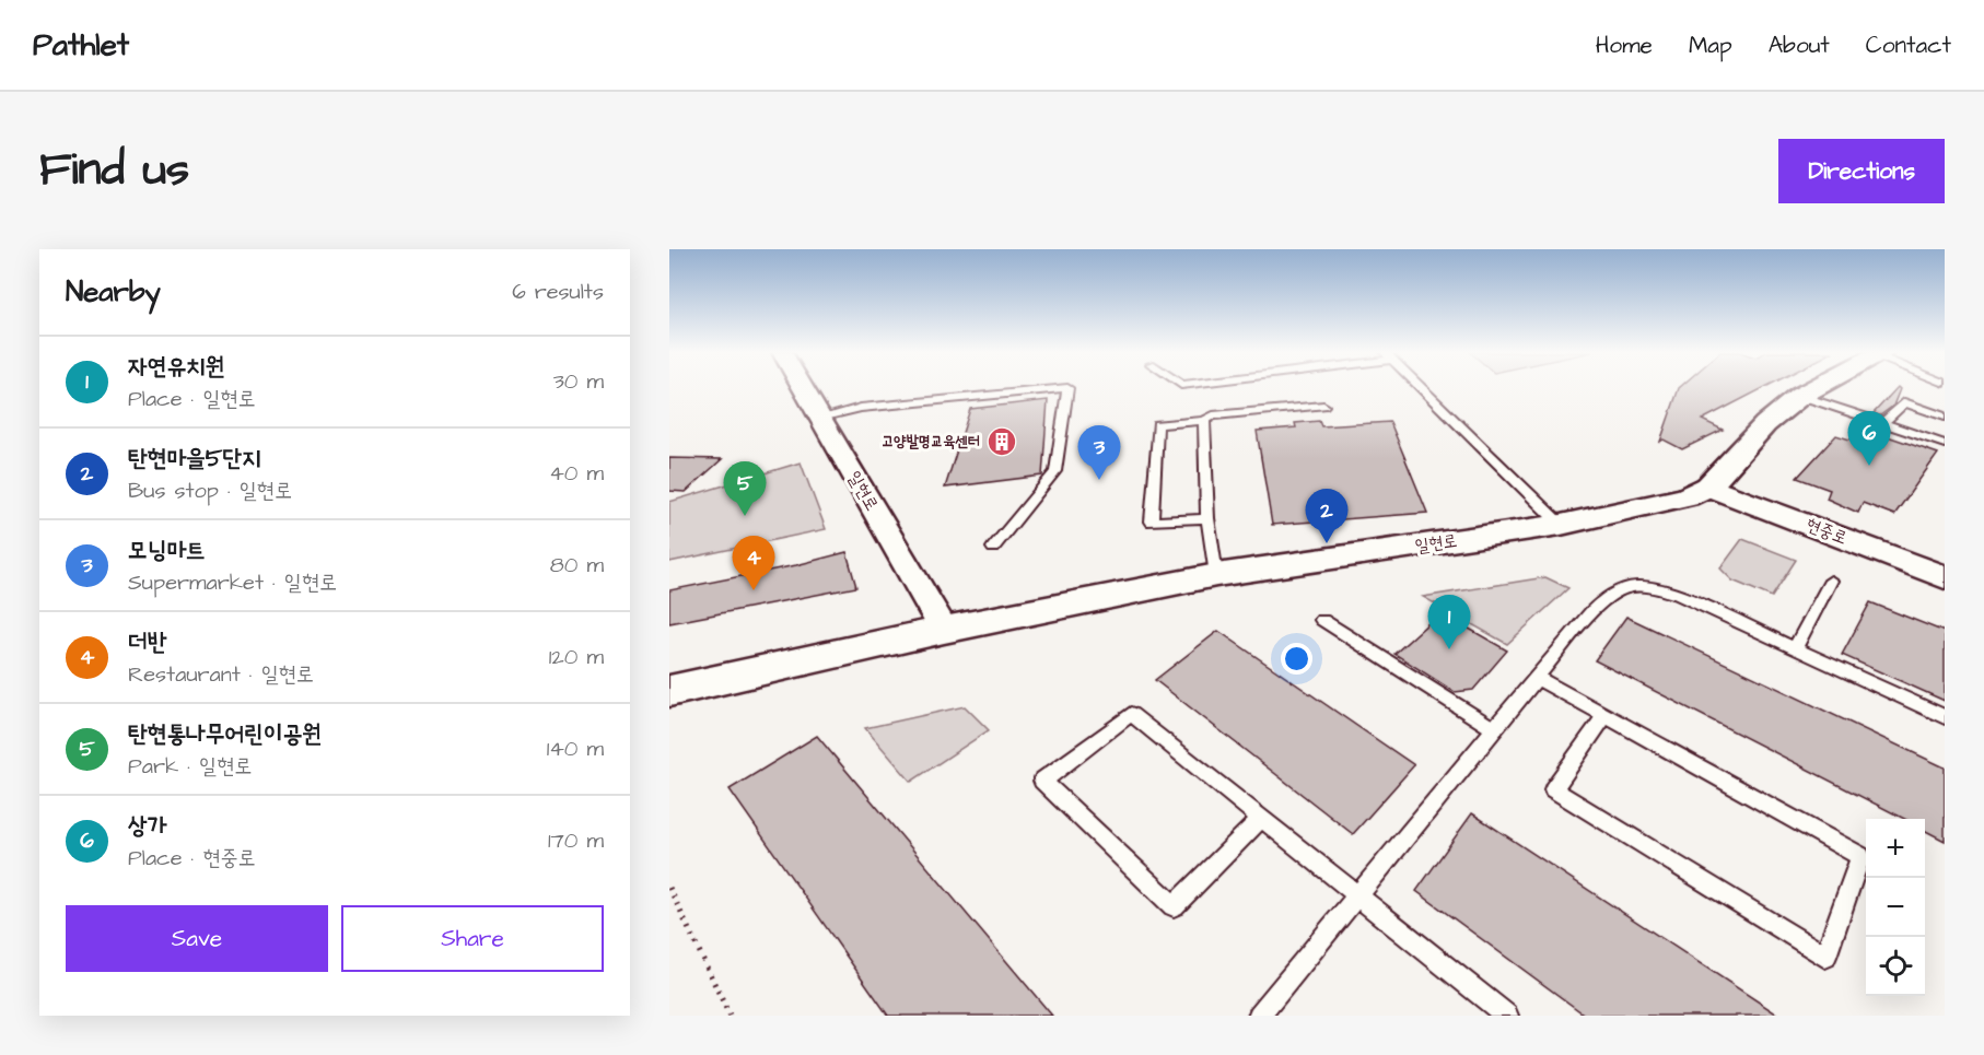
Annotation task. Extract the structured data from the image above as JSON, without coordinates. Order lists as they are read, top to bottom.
{
  "streets": {
    "main road": ["일현로", "현중로"]
  },
  "crossings": [
    ["일현로", "현중로"]
  ],
  "places": {
    "building": ["고양발명교육센터"]
  },
  "page": {
    "header": "Pathlet",
    "nav": [
      "Home",
      "Map",
      "About",
      "Contact"
    ],
    "title": "Find us",
    "buttons": [
      "Directions",
      ["Save", "Share"]
    ],
    "heading": ["Nearby", "6 results"],
    "list": [
      {
        "mark": "1",
        "name": "자연유치원",
        "note": "Place · 일현로",
        "value": "30 m"
      },
      {
        "mark": "2",
        "name": "탄현마을5단지",
        "note": "Bus stop · 일현로",
        "value": "40 m"
      },
      {
        "mark": "3",
        "name": "모닝마트",
        "note": "Supermarket · 일현로",
        "value": "80 m"
      },
      {
        "mark": "4",
        "name": "더반",
        "note": "Restaurant · 일현로",
        "value": "120 m"
      },
      {
        "mark": "5",
        "name": "탄현통나무어린이공원",
        "note": "Park · 일현로",
        "value": "140 m"
      },
      {
        "mark": "6",
        "name": "상가",
        "note": "Place · 현중로",
        "value": "170 m"
      }
    ],
    "pins": [
      "6",
      "3",
      "5",
      "2",
      "4",
      "1"
    ],
    "map_buttons": ["+", "−"]
  }
}
